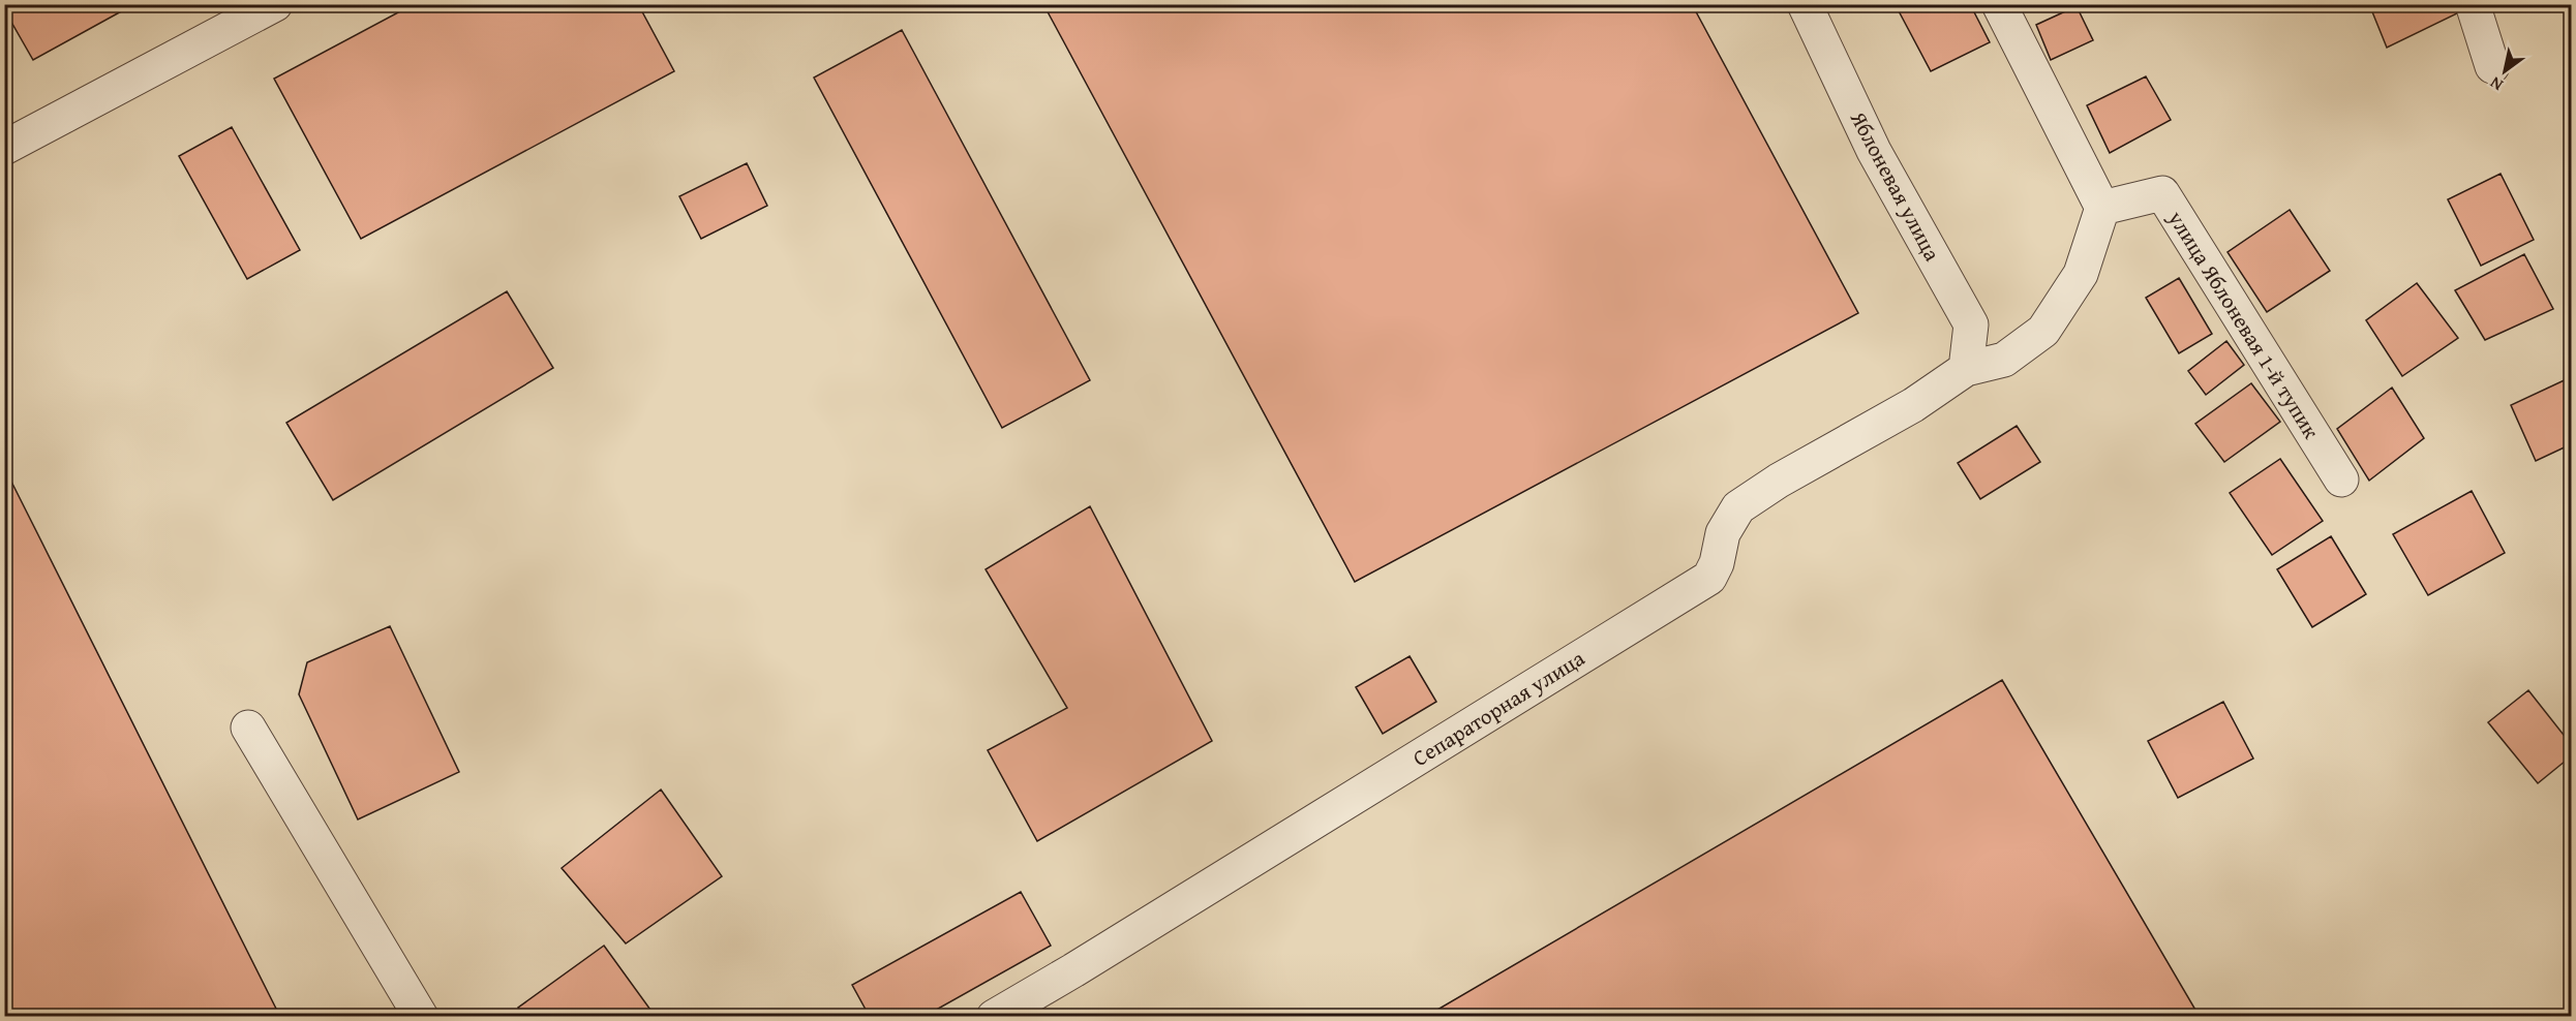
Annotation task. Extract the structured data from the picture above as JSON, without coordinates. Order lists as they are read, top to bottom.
{
  "streets": {
    "street": ["Яблоневая улица", "улица Яблоневая 1-й тупик", "Сепараторная улица"]
  },
  "crossings": [
    ["Яблоневая улица", "Сепараторная улица"]
  ],
  "north": "bottom left"
}
